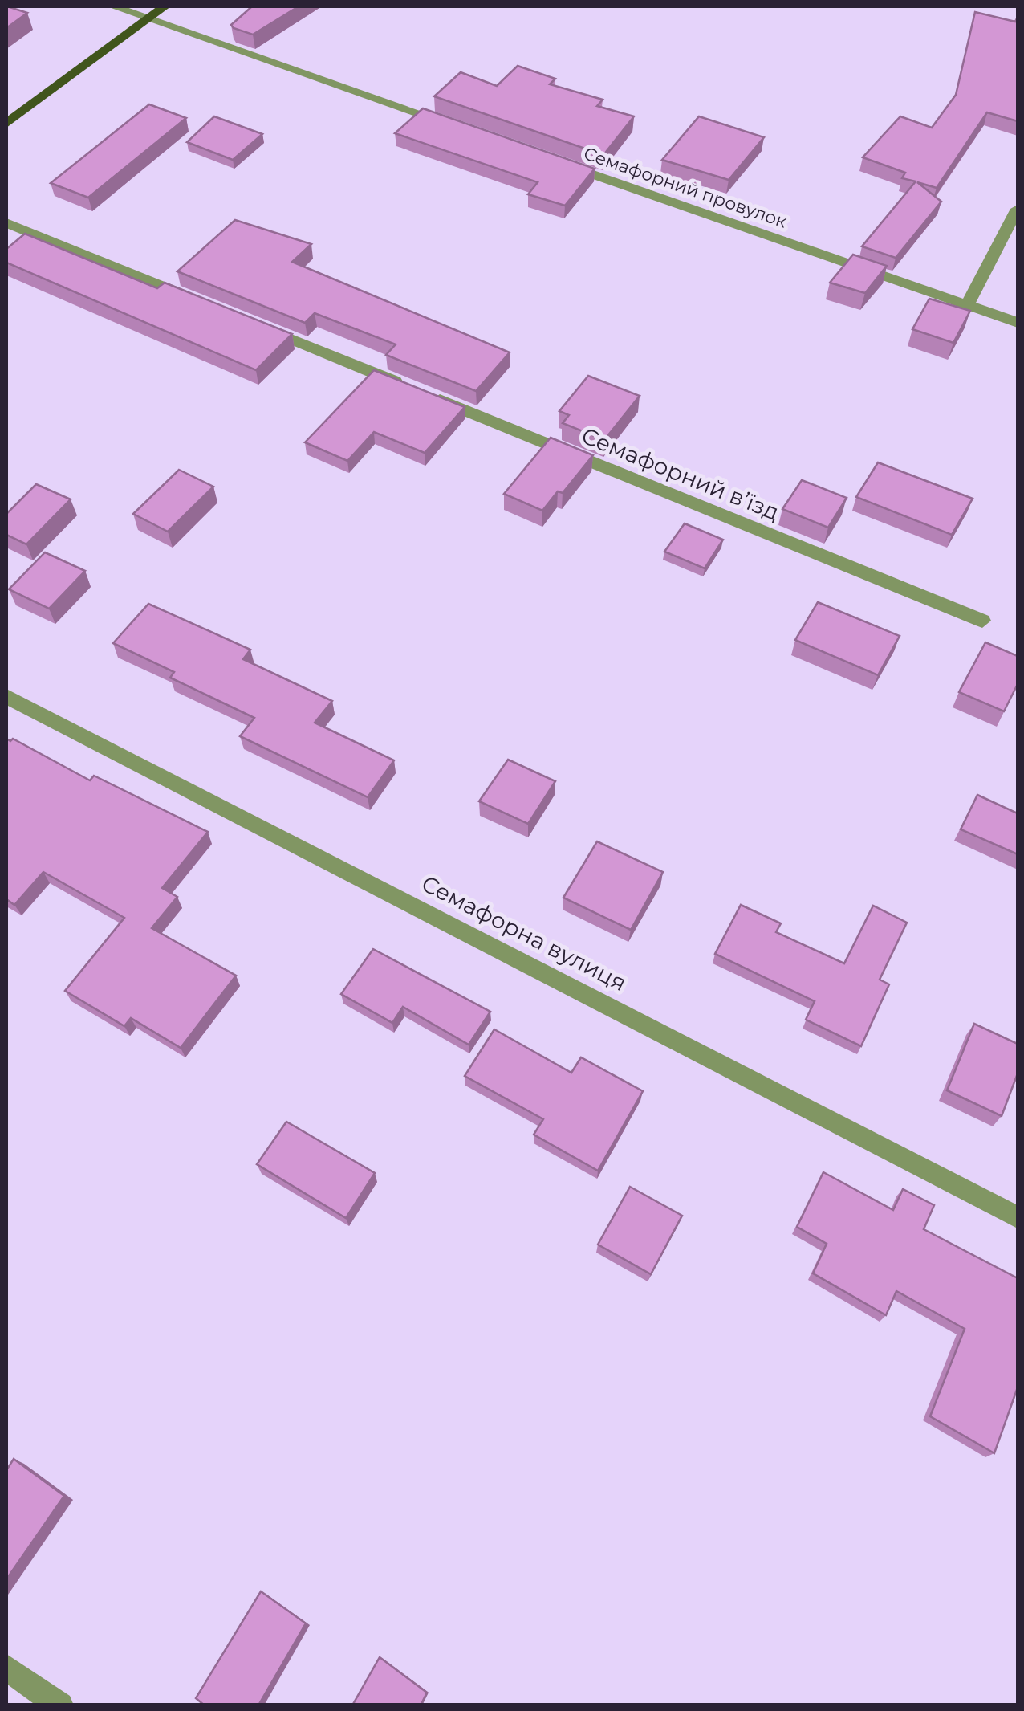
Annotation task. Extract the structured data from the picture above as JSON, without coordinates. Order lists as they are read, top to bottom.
{
  "streets": {
    "street": ["Семафорний провулок", "Семафорний в’їзд", "Семафорна вулиця"]
  }
}
